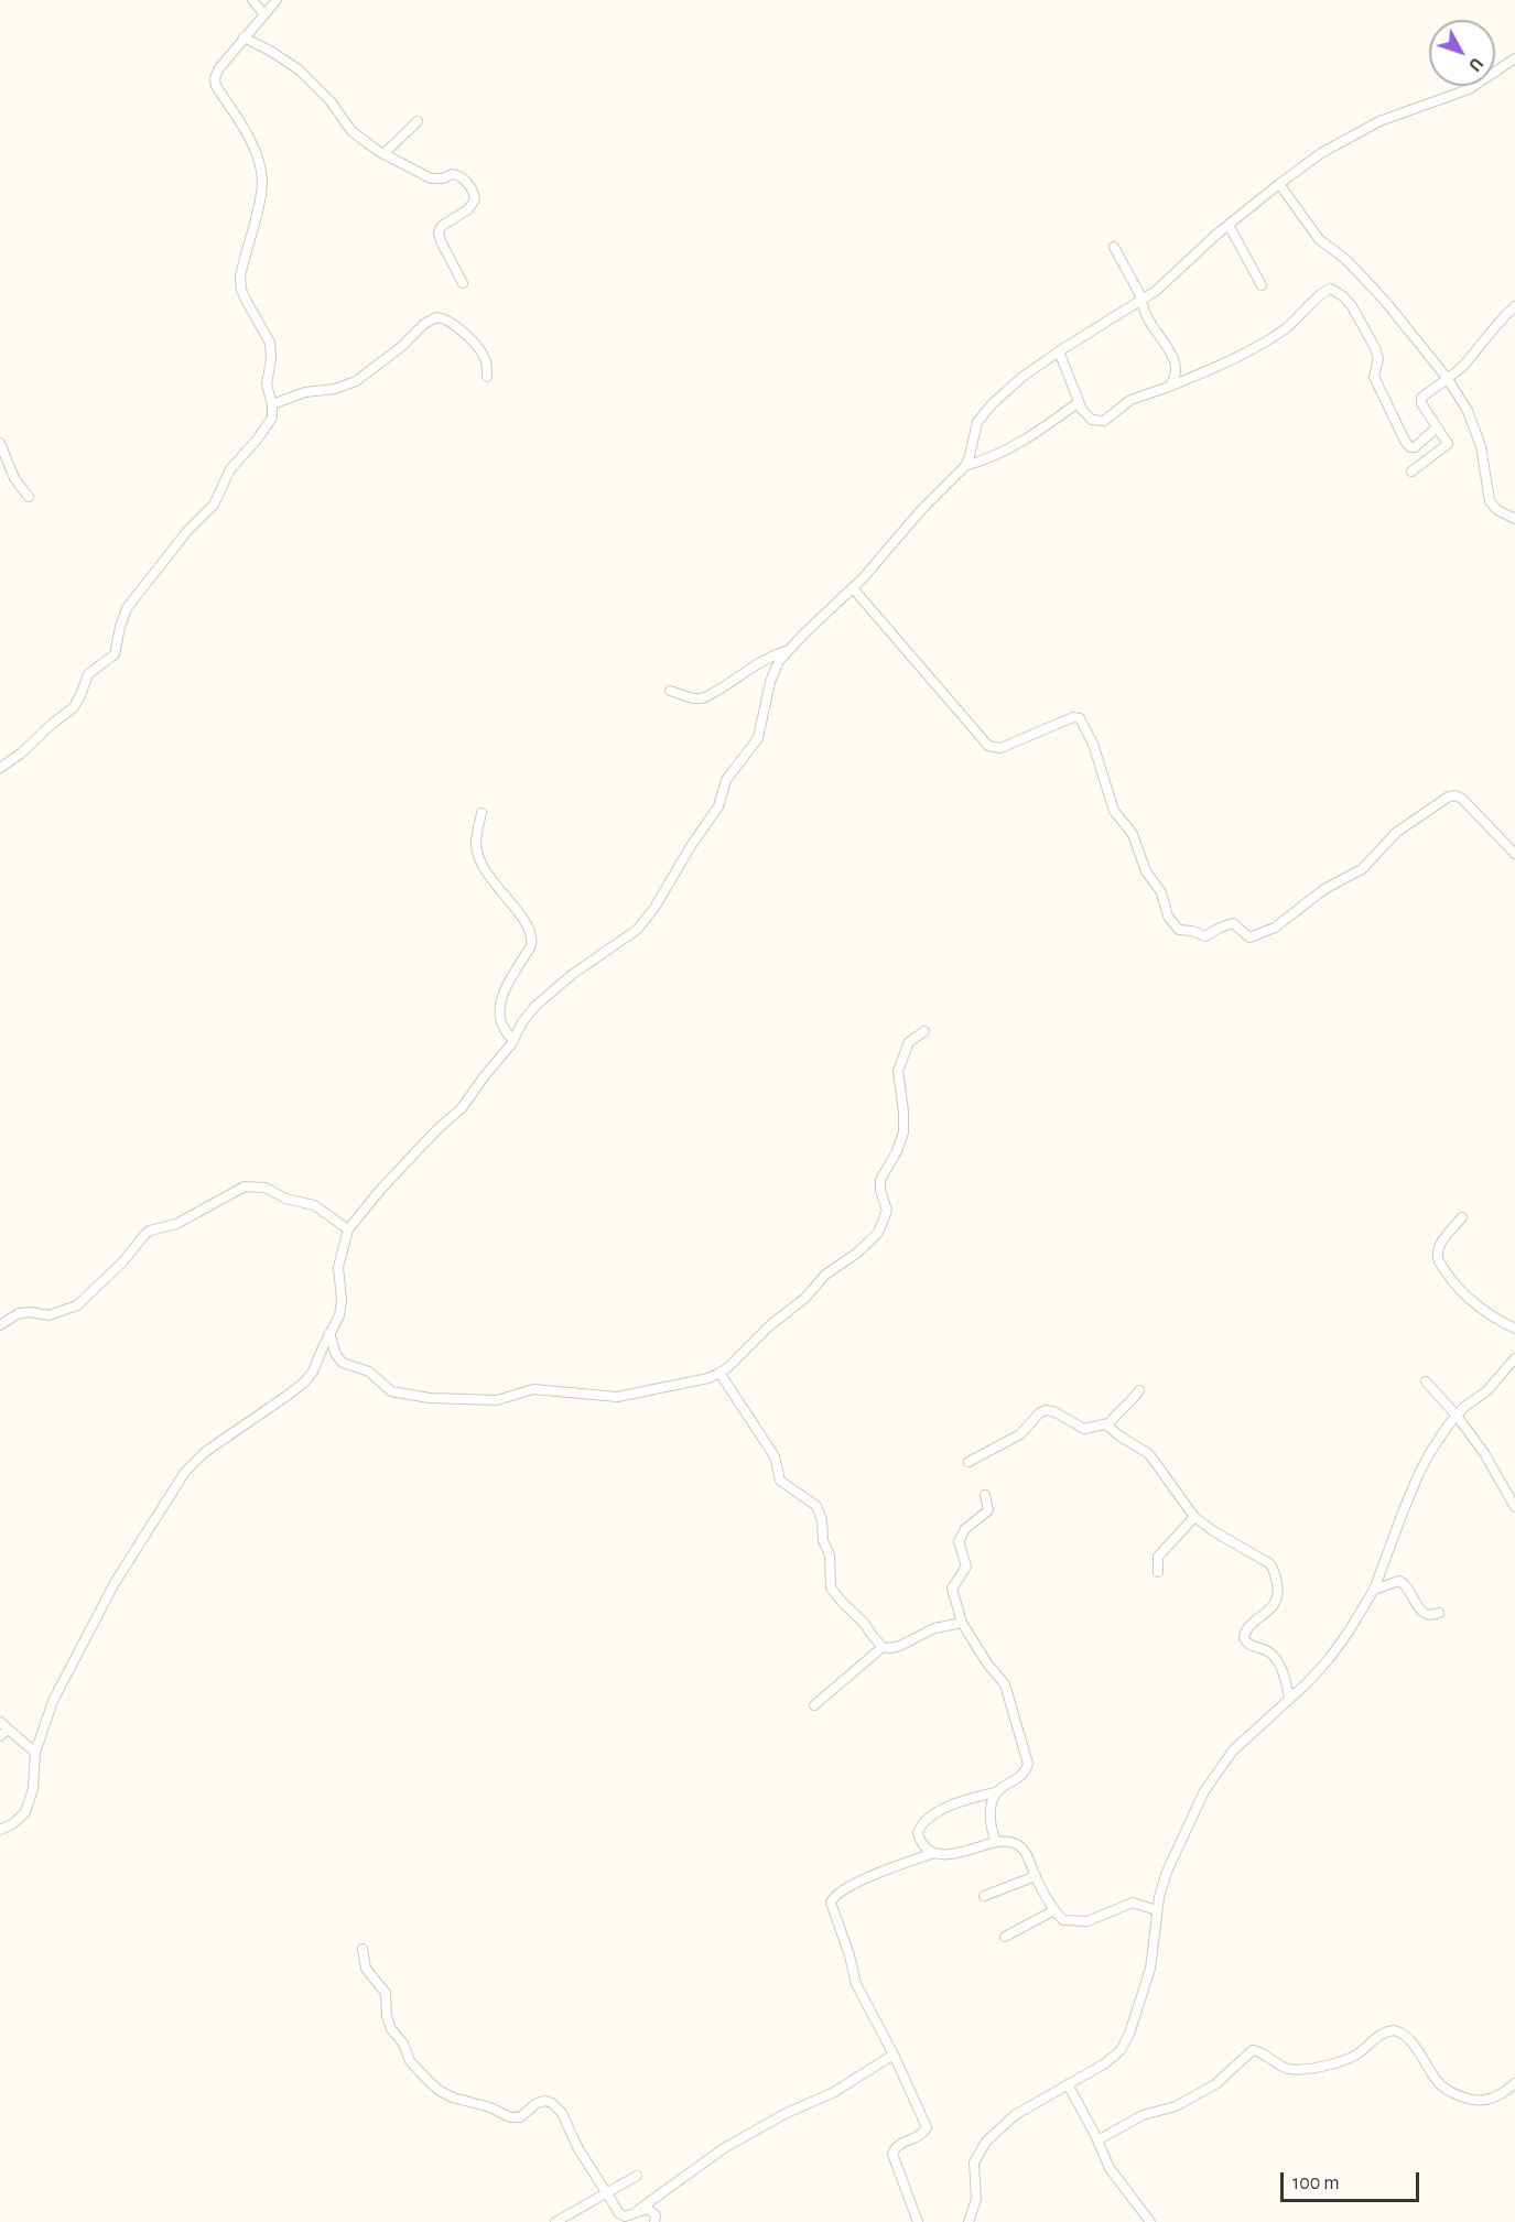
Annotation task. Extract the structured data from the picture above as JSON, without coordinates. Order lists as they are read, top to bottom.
{
  "scale_bar": "100 m",
  "north": "bottom right"
}
